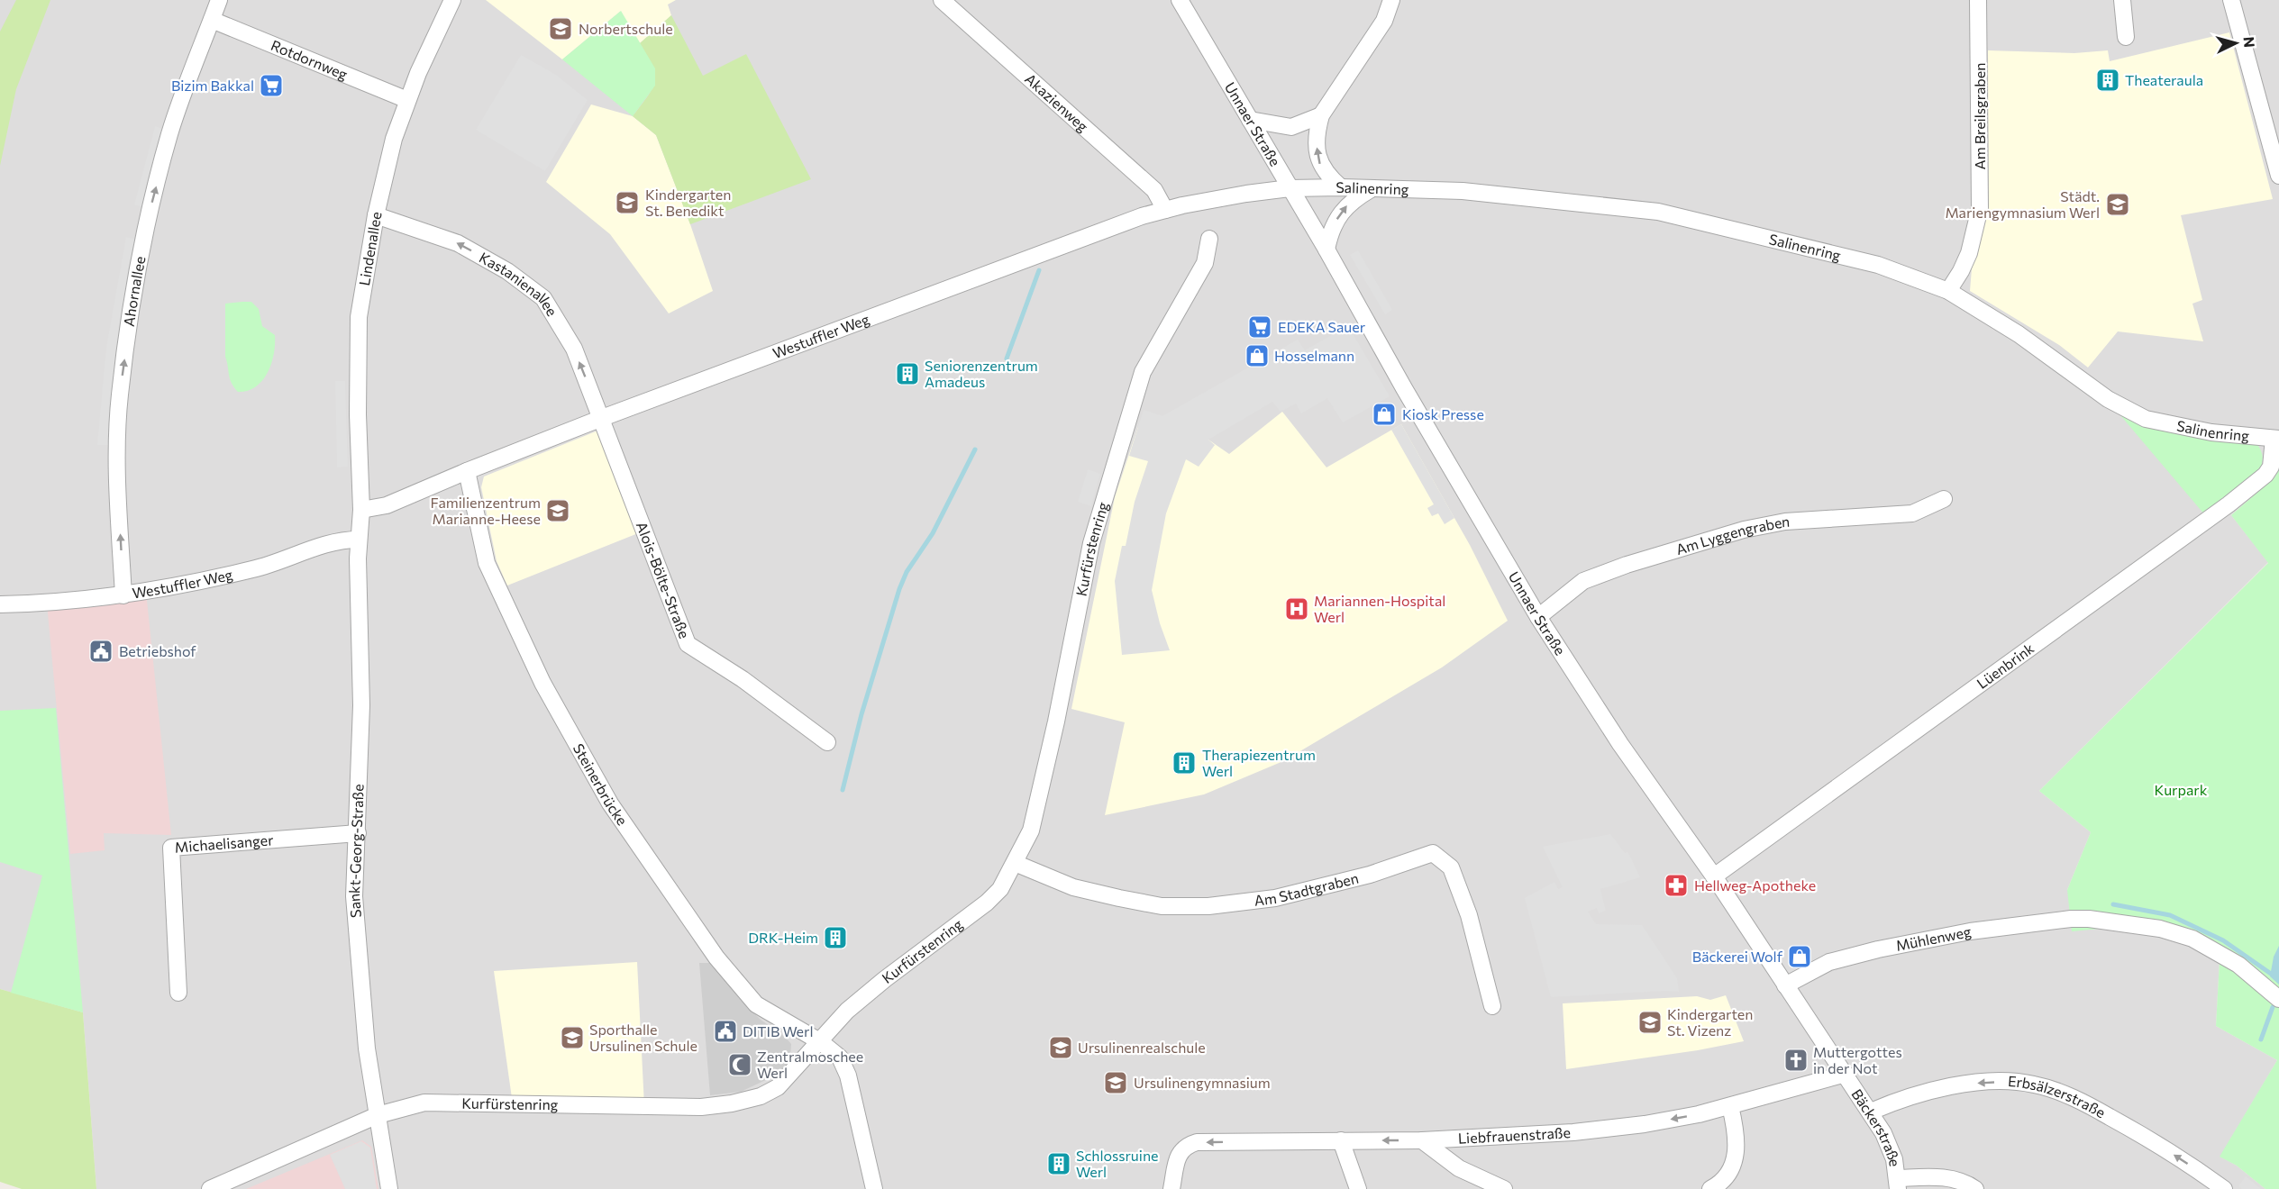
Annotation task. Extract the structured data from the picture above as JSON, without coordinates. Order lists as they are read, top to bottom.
{
  "streets": {
    "street": [
      "Rotdornweg",
      "Akazienweg",
      "Am Breilsgraben",
      "Unnaer Straße",
      "Salinenring",
      "Lindenallee",
      "Kastanienallee",
      "Ahornallee",
      "Westuffler Weg",
      "Am Lyggengraben",
      "Kurfürstenring",
      "Alois-Bölte-Straße",
      "Lüenbrink",
      "Steinerbrücke",
      "Michaelisanger",
      "Sankt-Georg-Straße",
      "Am Stadtgraben",
      "Mühlenweg",
      "Erbsälzerstraße",
      "Bäckerstraße",
      "Liebfrauenstraße"
    ]
  },
  "crossings": [
    ["Rotdornweg", "Lindenallee"],
    ["Rotdornweg", "Ahornallee"],
    ["Akazienweg", "Westuffler Weg"],
    ["Am Breilsgraben", "Salinenring"],
    ["Unnaer Straße", "Salinenring"],
    ["Unnaer Straße", "Westuffler Weg"],
    ["Unnaer Straße", "Am Lyggengraben"],
    ["Unnaer Straße", "Lüenbrink"],
    ["Unnaer Straße", "Bäckerstraße"],
    ["Salinenring", "Westuffler Weg"],
    ["Salinenring", "Lüenbrink"],
    ["Lindenallee", "Kastanienallee"],
    ["Lindenallee", "Westuffler Weg"],
    ["Lindenallee", "Sankt-Georg-Straße"],
    ["Kastanienallee", "Westuffler Weg"],
    ["Kastanienallee", "Alois-Bölte-Straße"],
    ["Ahornallee", "Westuffler Weg"],
    ["Westuffler Weg", "Alois-Bölte-Straße"],
    ["Westuffler Weg", "Steinerbrücke"],
    ["Westuffler Weg", "Sankt-Georg-Straße"],
    ["Kurfürstenring", "Steinerbrücke"],
    ["Kurfürstenring", "Sankt-Georg-Straße"],
    ["Kurfürstenring", "Am Stadtgraben"],
    ["Michaelisanger", "Sankt-Georg-Straße"],
    ["Mühlenweg", "Bäckerstraße"],
    ["Erbsälzerstraße", "Bäckerstraße"],
    ["Bäckerstraße", "Liebfrauenstraße"]
  ],
  "one_way": [
    "Kastanienallee",
    "Ahornallee",
    "Erbsälzerstraße",
    "Liebfrauenstraße"
  ],
  "parks": ["Kurpark"],
  "places": {
    "school or university": [
      "Norbertschule",
      "Kindergarten St. Benedikt",
      "Städt. Mariengymnasium Werl",
      "Familienzentrum Marianne-Heese",
      "Kindergarten St. Vizenz",
      "Sporthalle Ursulinen Schule",
      "Ursulinenrealschule",
      "Ursulinengymnasium"
    ],
    "building": [
      "Theateraula",
      "Seniorenzentrum Amadeus",
      "Therapiezentrum Werl",
      "DRK-Heim",
      "Schlossruine Werl"
    ],
    "supermarket": ["Bizim Bakkal", "EDEKA Sauer"],
    "shop": ["Hosselmann", "Kiosk Presse", "Bäckerei Wolf"],
    "hospital": ["Mariannen-Hospital Werl"],
    "public building": ["Betriebshof", "DITIB Werl"],
    "pharmacy": ["Hellweg-Apotheke"],
    "church": ["Muttergottes in der Not"],
    "mosque": ["Zentralmoschee Werl"]
  },
  "north": "right"
}
